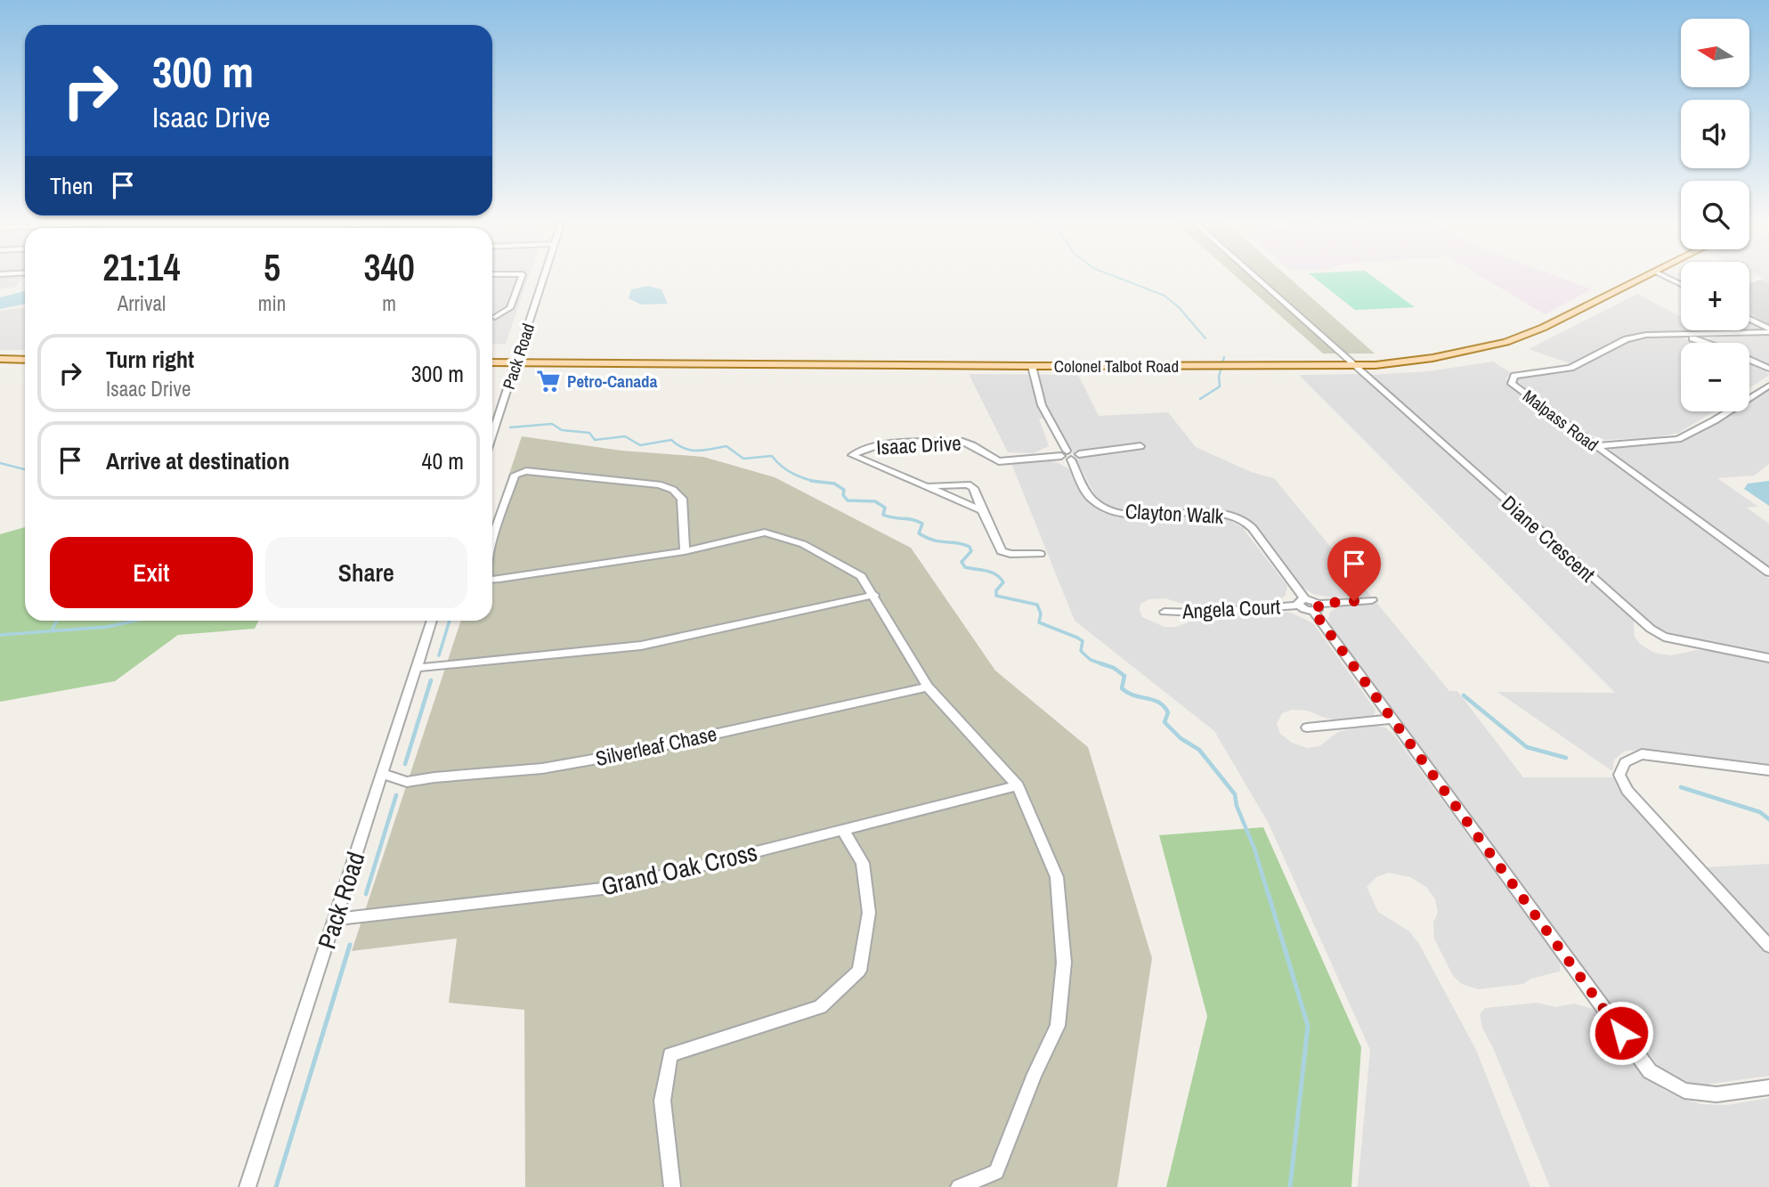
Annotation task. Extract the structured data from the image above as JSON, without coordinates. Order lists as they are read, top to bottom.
{
  "streets": {
    "main road": ["Colonel Talbot Road"],
    "street": [
      "Pack Road",
      "Malpass Road",
      "Isaac Drive",
      "Clayton Walk",
      "Diane Crescent",
      "Angela Court",
      "Silverleaf Chase",
      "Grand Oak Cross"
    ]
  },
  "crossings": [
    ["Pack Road", "Colonel Talbot Road"],
    ["Pack Road", "Silverleaf Chase"],
    ["Pack Road", "Grand Oak Cross"],
    ["Colonel Talbot Road", "Clayton Walk"],
    ["Colonel Talbot Road", "Diane Crescent"],
    ["Isaac Drive", "Clayton Walk"],
    ["Clayton Walk", "Angela Court"]
  ],
  "places": {
    "supermarket": ["Petro-Canada"]
  },
  "north": "left",
  "page": {
    "map_buttons": ["+", "−"],
    "turn": ["300 m", "Isaac Drive"],
    "then": "Then",
    "eta": [
      "21:14",
      "Arrival",
      "5",
      "min",
      "340",
      "m"
    ],
    "list": [
      {
        "name": "Turn right",
        "note": "Isaac Drive",
        "value": "300 m"
      },
      {
        "name": "Arrive at destination",
        "value": "40 m"
      }
    ],
    "buttons": ["Exit", "Share"]
  }
}
